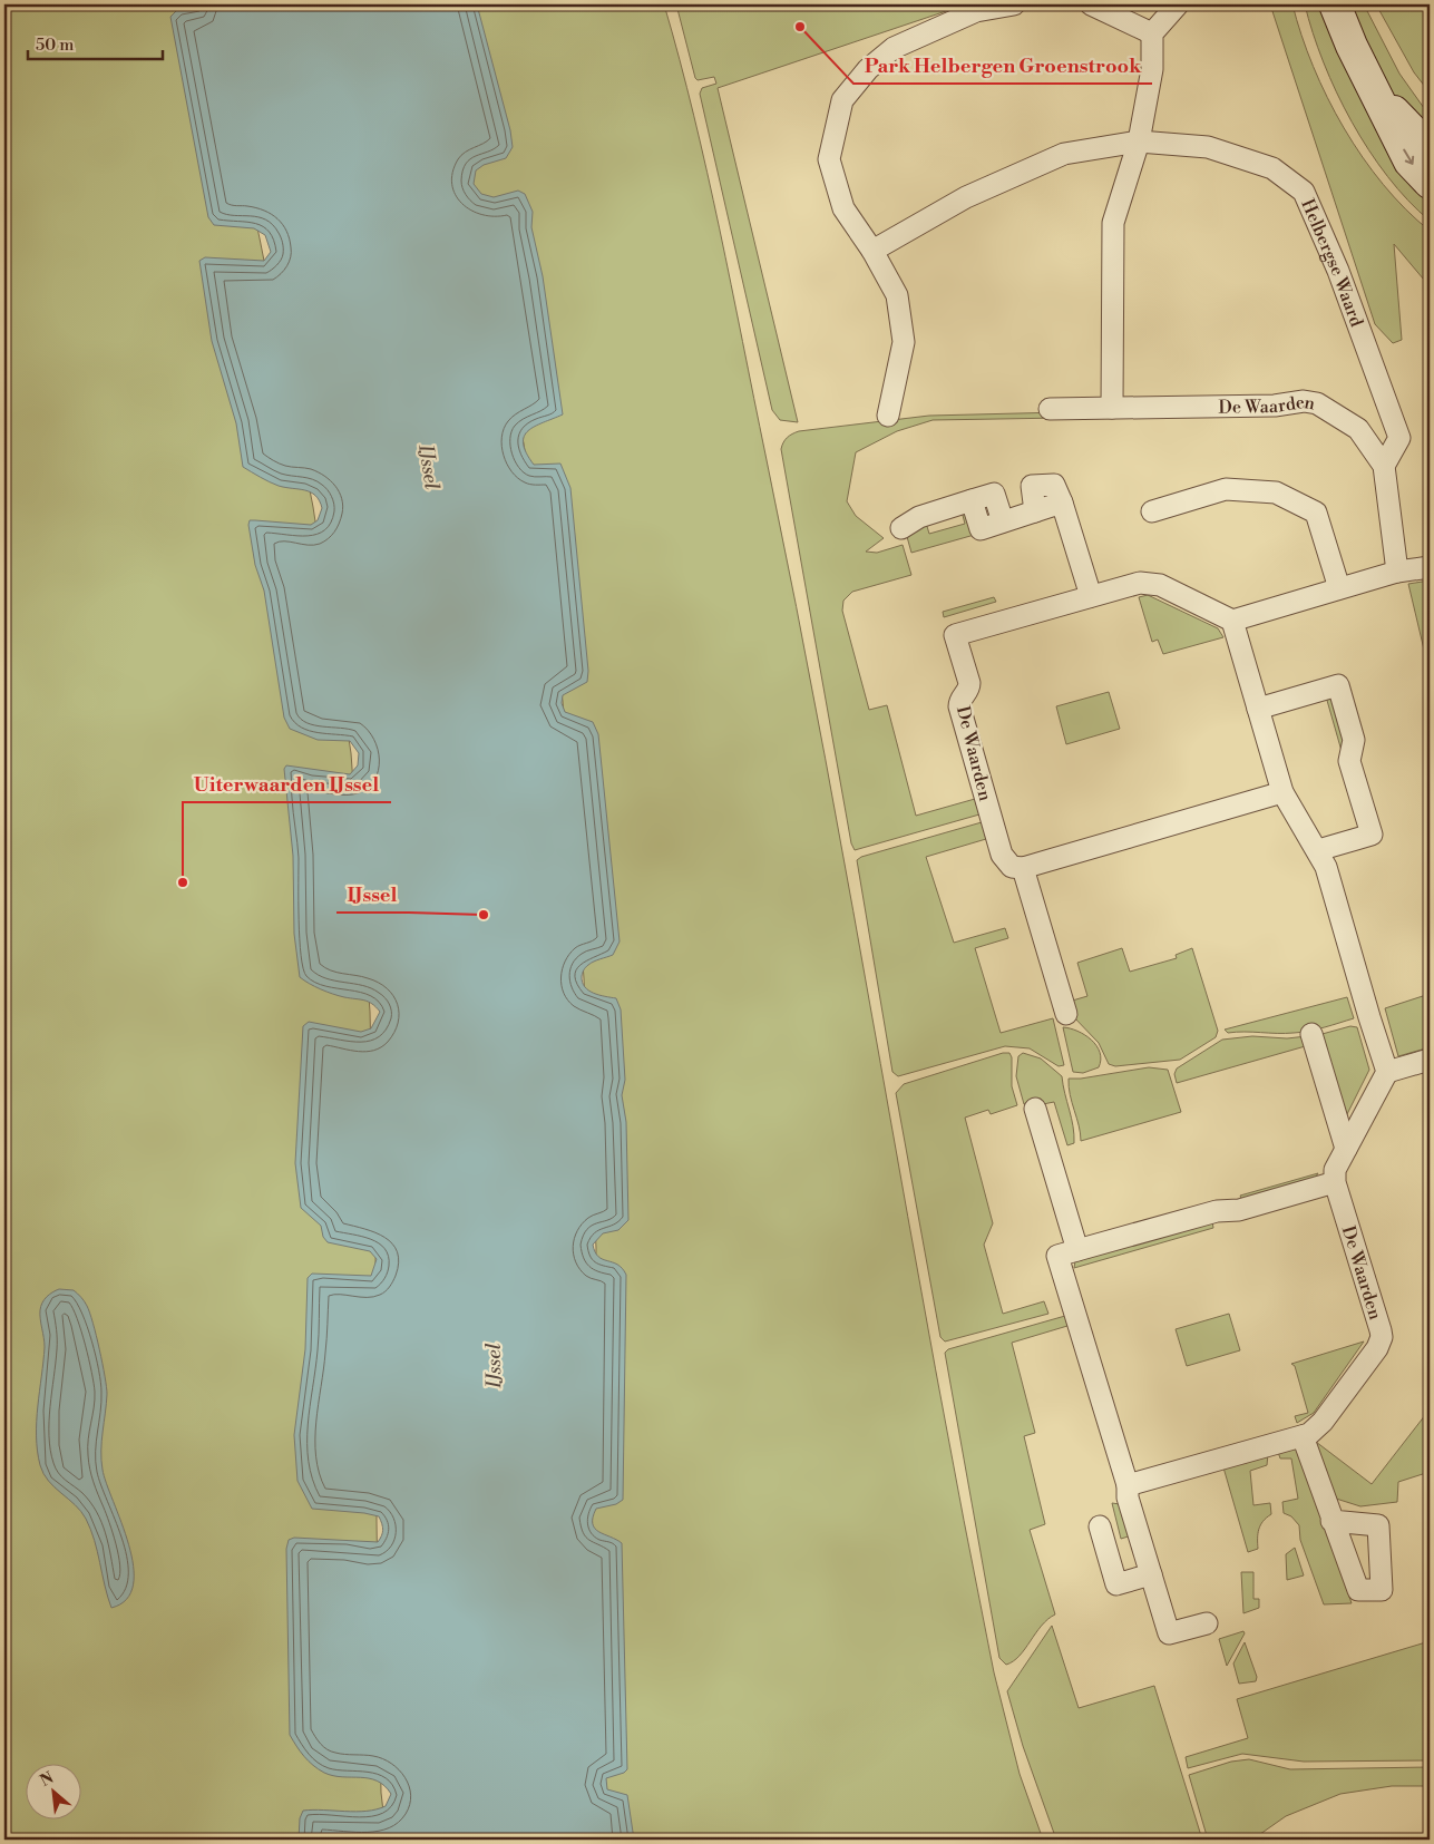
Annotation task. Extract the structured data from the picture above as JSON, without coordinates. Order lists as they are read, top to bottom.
{
  "streets": {
    "street": ["Helbergse Waard", "De Waarden"]
  },
  "crossings": [
    ["Helbergse Waard", "De Waarden"]
  ],
  "water": ["IJssel"],
  "places": ["Park Helbergen Groenstrook", "Uiterwaarden IJssel", "IJssel"],
  "scale_bar": "50 m",
  "north": "top left"
}
